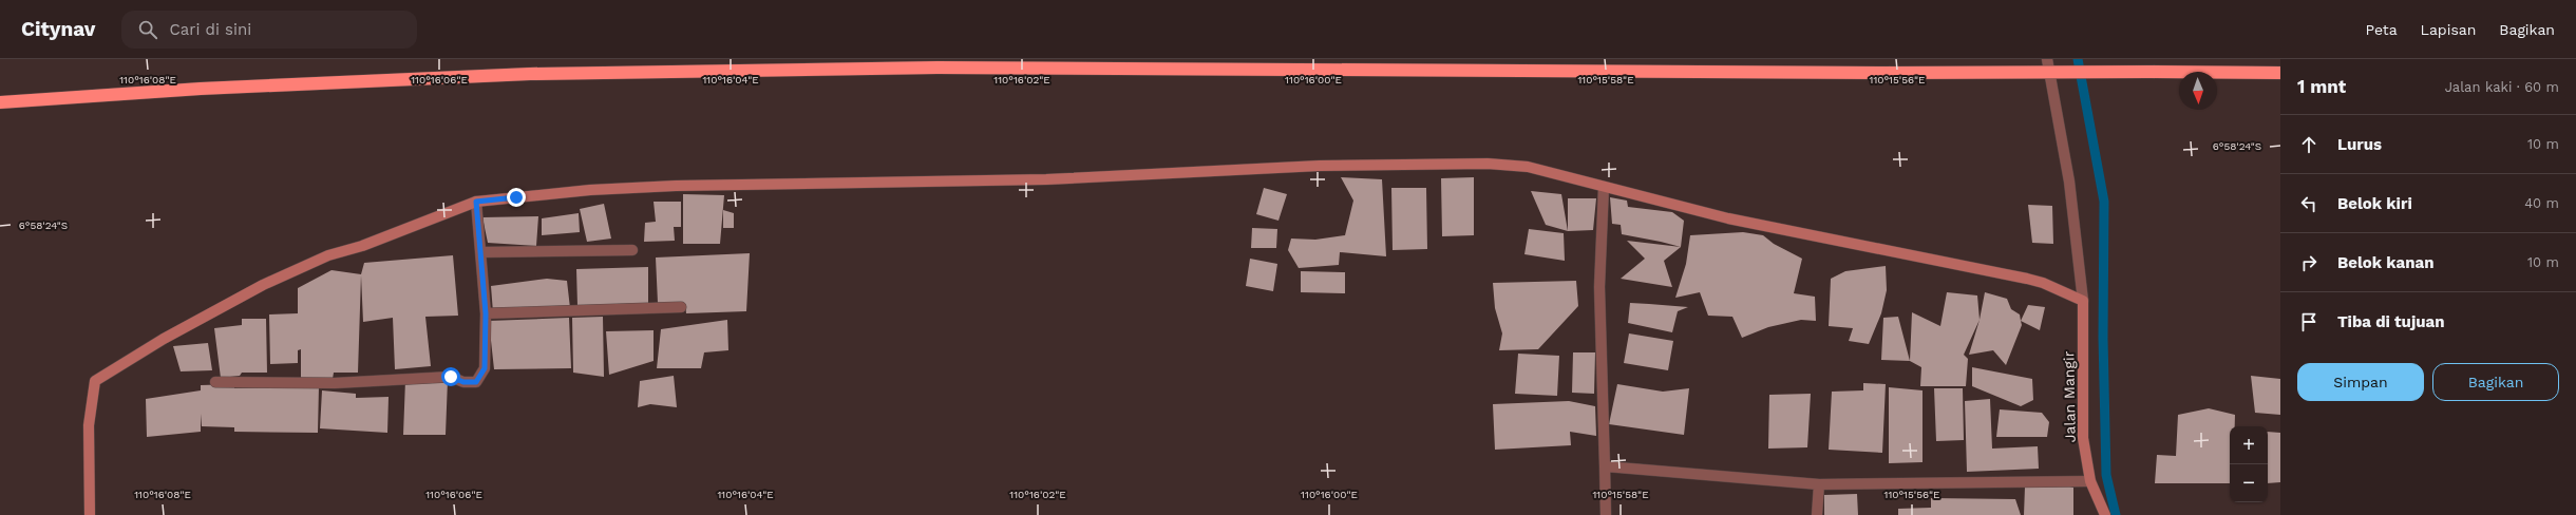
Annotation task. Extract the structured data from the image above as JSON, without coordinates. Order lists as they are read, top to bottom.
{
  "streets": {
    "street": ["Jalan Mangir"]
  },
  "north": "bottom",
  "page": {
    "header": "Citynav",
    "search": "Cari di sini",
    "nav": ["Peta", "Lapisan", "Bagikan"],
    "heading": ["1 mnt", "Jalan kaki · 60 m"],
    "list": [
      ["Lurus", "10 m"],
      ["Belok kiri", "40 m"],
      ["Belok kanan", "10 m"],
      "Tiba di tujuan"
    ],
    "buttons": ["Simpan", "Bagikan"],
    "map_buttons": ["+", "−"]
  },
  "coordinates": [
    "110°16'08\"E",
    "110°16'06\"E",
    "110°16'04\"E",
    "110°16'02\"E",
    "110°16'00\"E",
    "110°15'58\"E",
    "110°15'56\"E",
    "6°58'24\"S"
  ]
}
